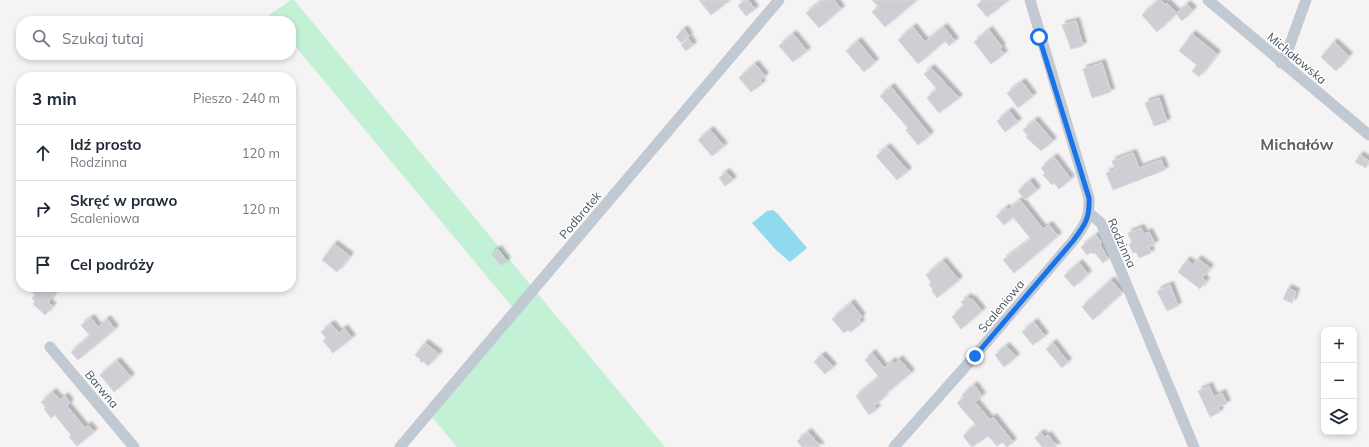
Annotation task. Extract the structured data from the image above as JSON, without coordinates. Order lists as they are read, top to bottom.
{
  "streets": {
    "street": [
      "Michałowska",
      "Podbratek",
      "Rodzinna",
      "Scaleniowa",
      "Barwna"
    ]
  },
  "crossings": [
    ["Rodzinna", "Scaleniowa"]
  ],
  "districts": ["Michałów"],
  "page": {
    "search": "Szukaj tutaj",
    "heading": ["3 min", "Pieszo · 240 m"],
    "list": [
      ["Idź prosto", "Rodzinna", "120 m"],
      ["Skręć w prawo", "Scaleniowa", "120 m"],
      "Cel podróży"
    ],
    "map_buttons": ["+", "−"]
  }
}
